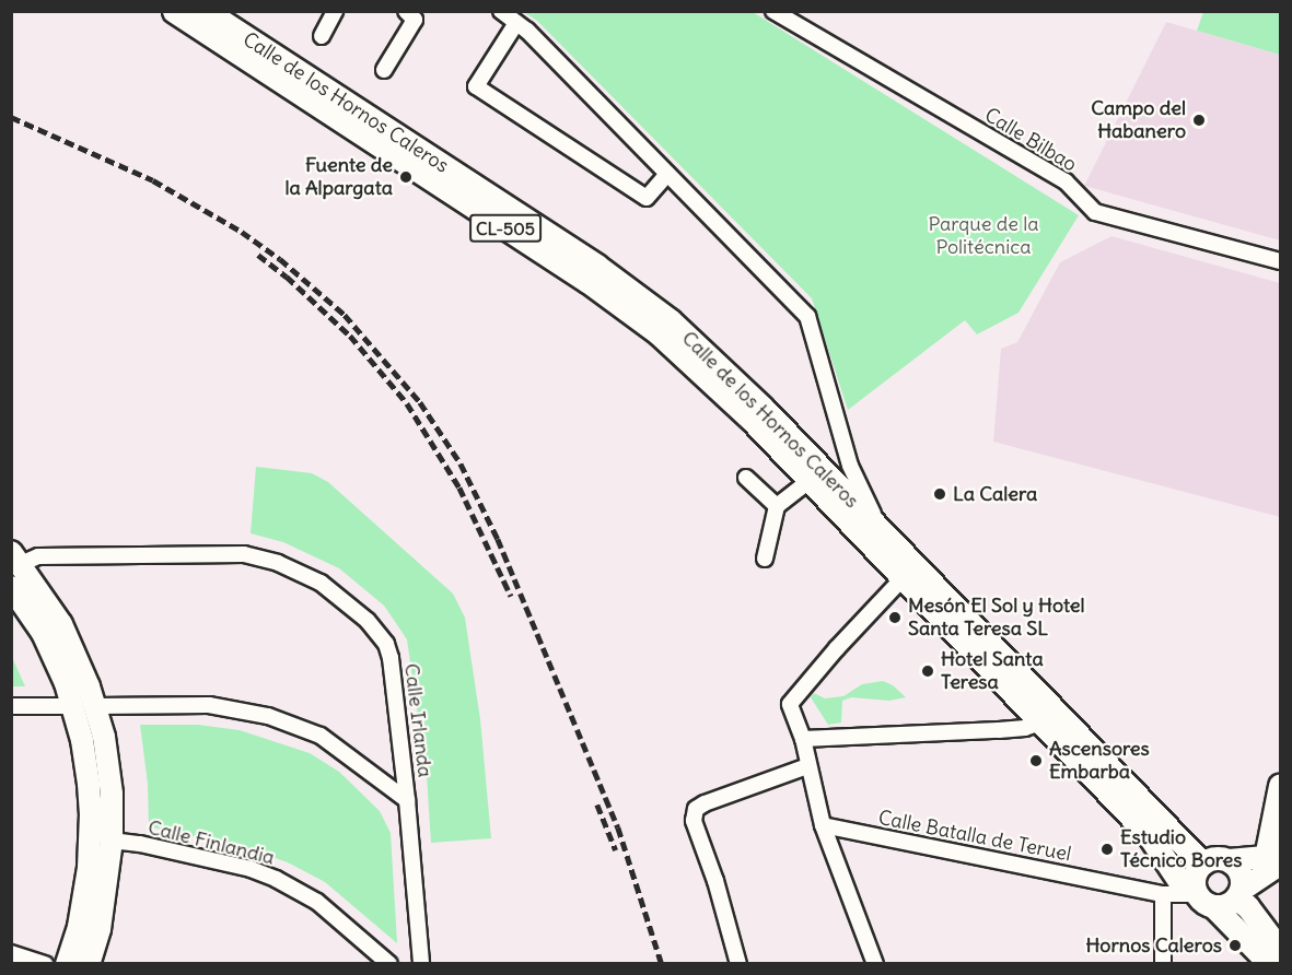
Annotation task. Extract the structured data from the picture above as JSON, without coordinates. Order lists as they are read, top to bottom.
{
  "streets": {
    "main road": ["Calle de los Hornos Caleros", "CL-505"],
    "street": [
      "Calle Bilbao",
      "Calle Irlanda",
      "Calle Batalla de Teruel",
      "Calle Finlandia"
    ]
  },
  "crossings": [
    ["Calle de los Hornos Caleros", "Calle Batalla de Teruel"]
  ],
  "parks": ["Parque de la Politécnica"],
  "places": [
    "Campo del Habanero",
    "Fuente de la Alpargata",
    "La Calera",
    "Mesón El Sol y Hotel Santa Teresa SL",
    "Hotel Santa Teresa",
    "Ascensores Embarba",
    "Estudio Técnico Bores",
    "Hornos Caleros"
  ]
}
